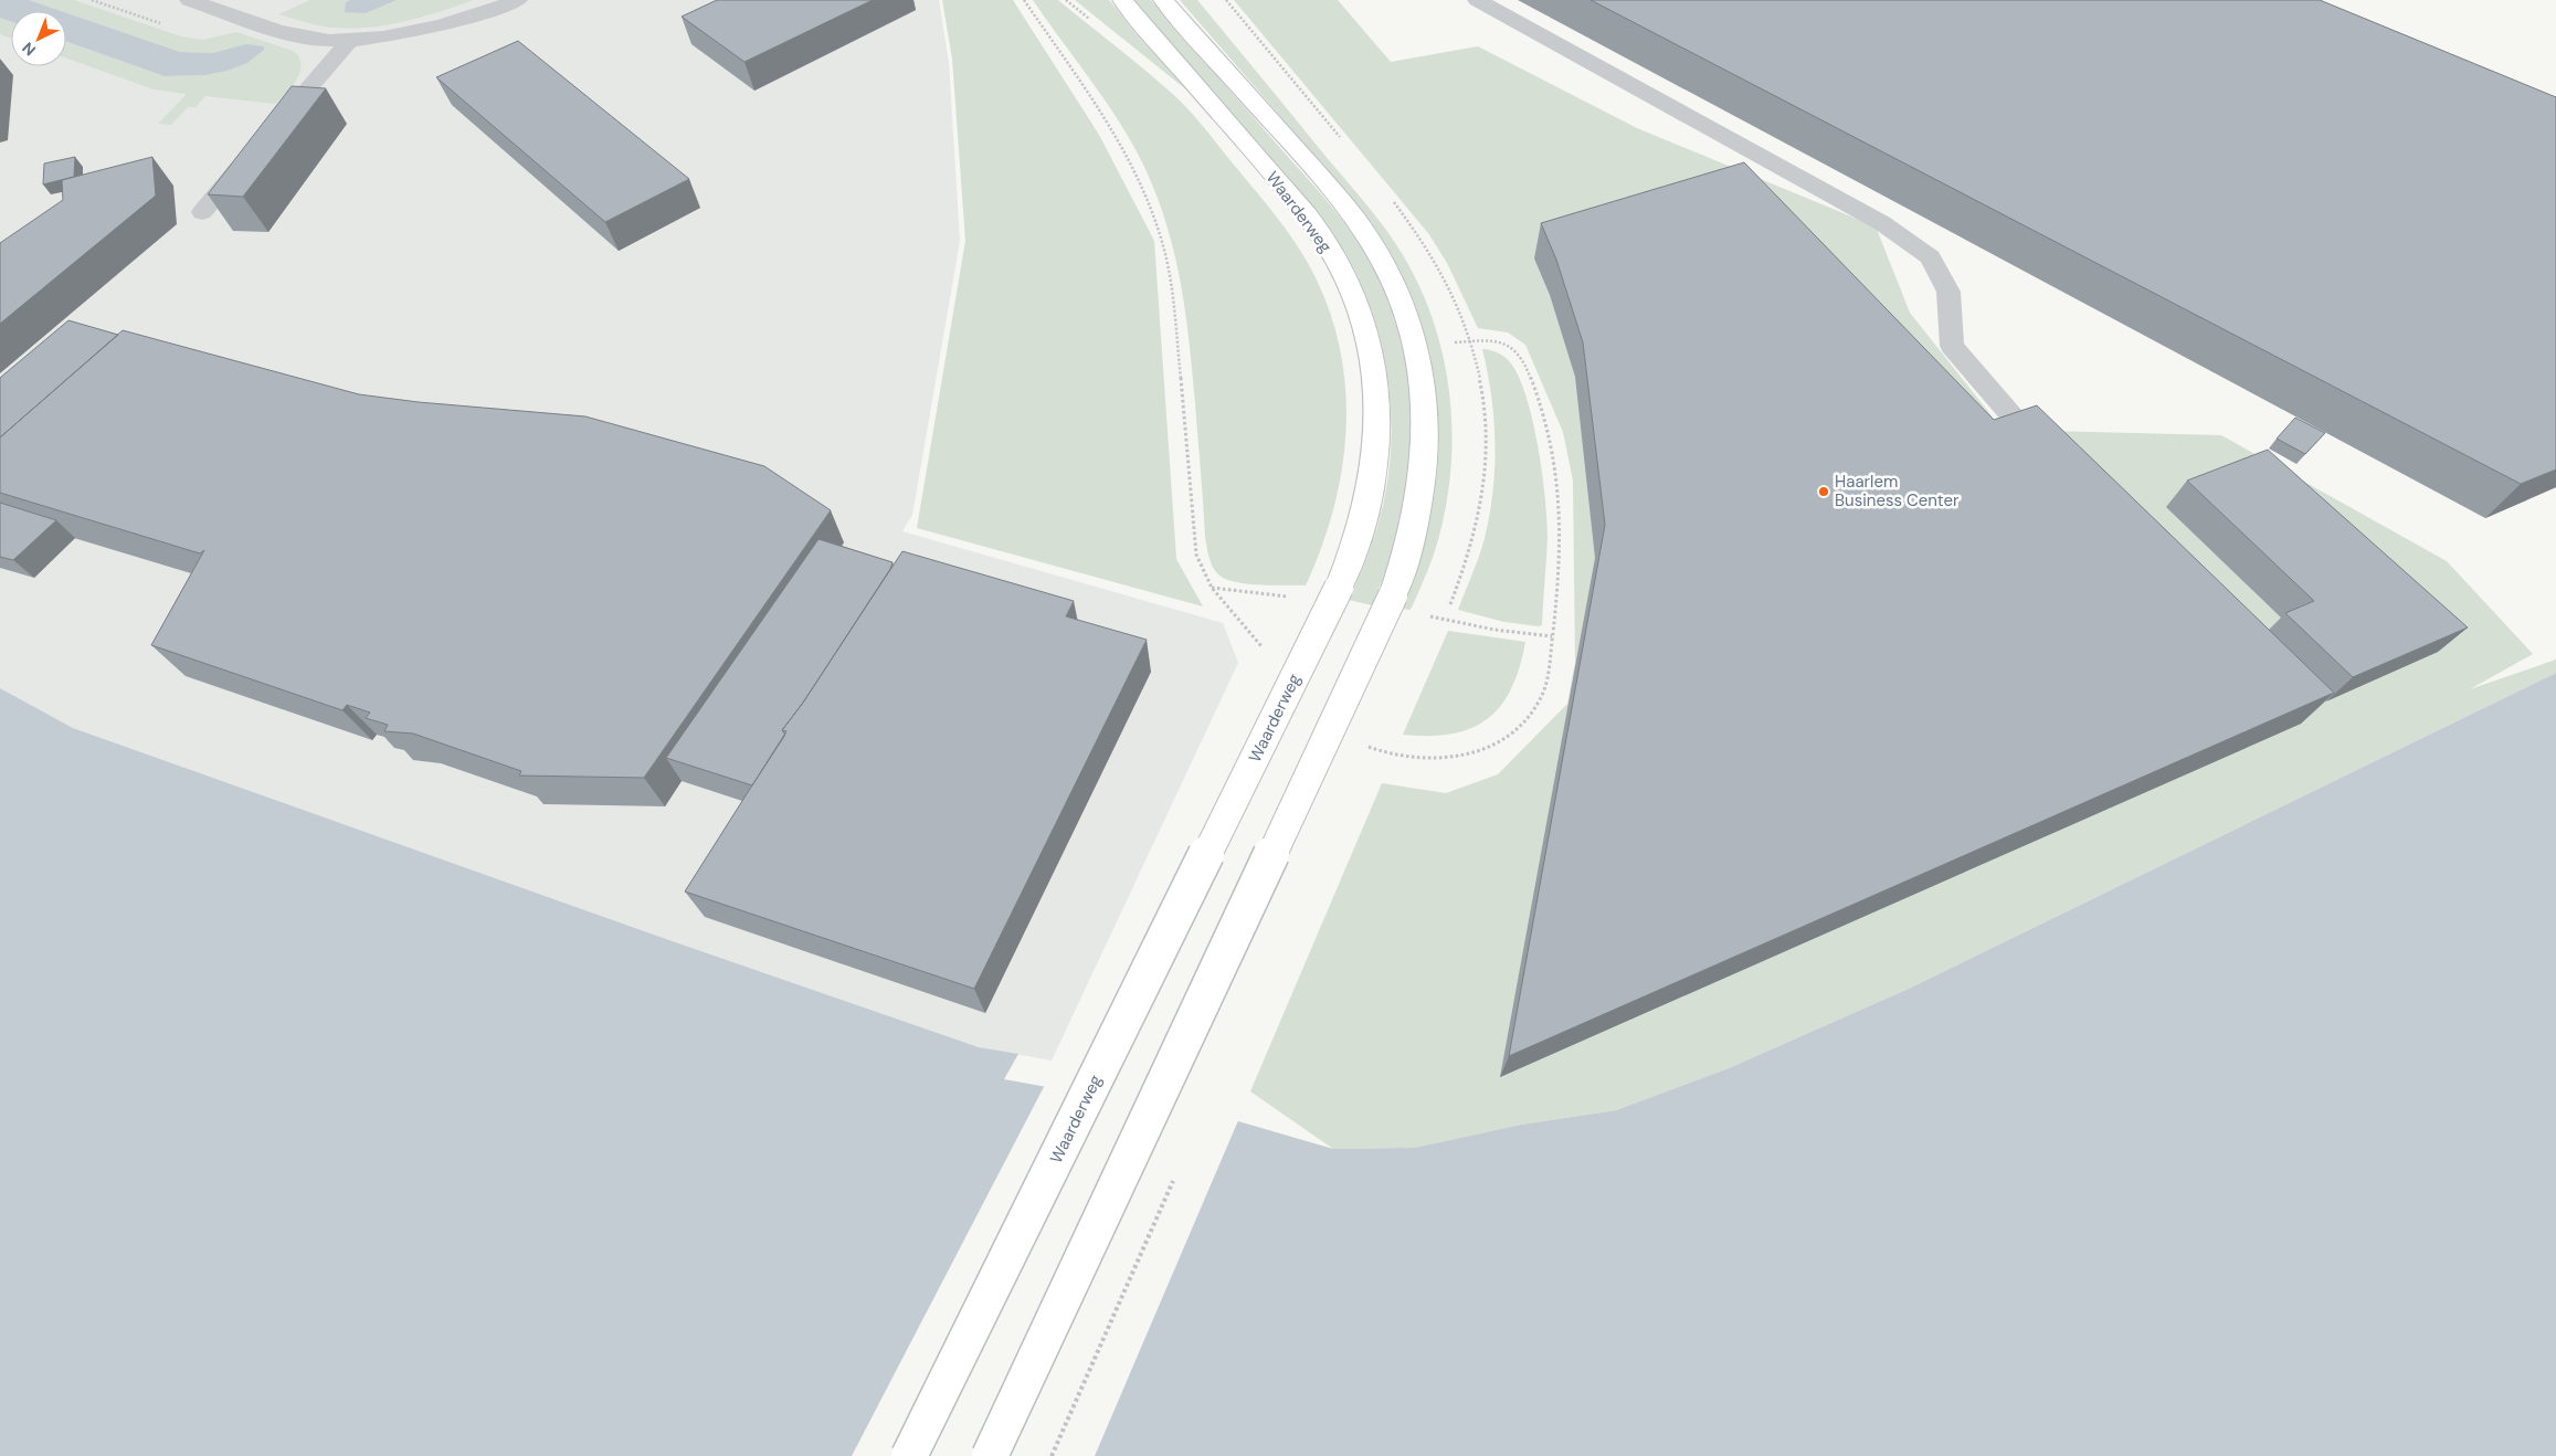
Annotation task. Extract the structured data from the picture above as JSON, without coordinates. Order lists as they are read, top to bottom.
{
  "streets": {
    "main road": ["Waarderweg"]
  },
  "places": ["Haarlem Business Center"],
  "north": "bottom left"
}
